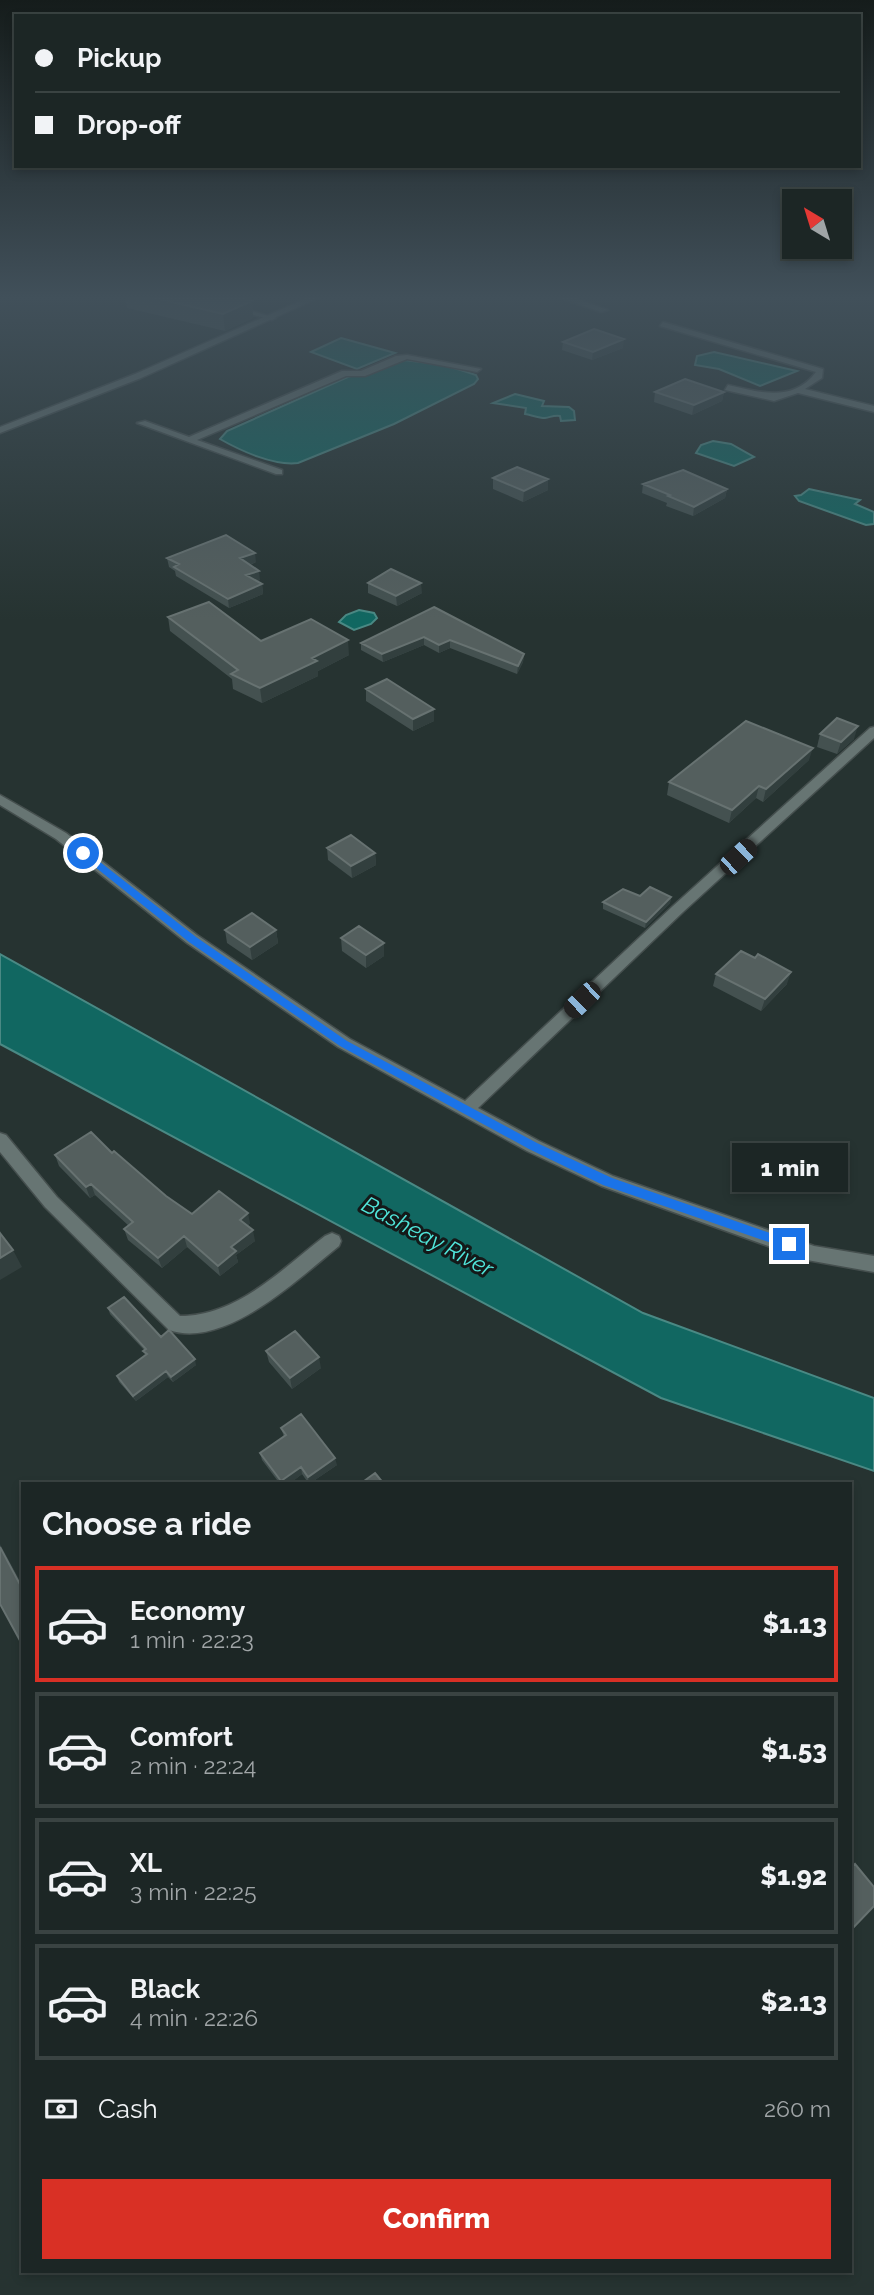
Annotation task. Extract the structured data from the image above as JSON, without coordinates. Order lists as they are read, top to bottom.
{
  "water": ["Basheay River"],
  "north": "top left",
  "page": {
    "banner": ["Pickup", "Drop-off"],
    "bubble": "1 min",
    "heading": "Choose a ride",
    "list": [
      {
        "name": "Economy",
        "note": "1 min · 22:23",
        "value": "$1.13"
      },
      {
        "name": "Comfort",
        "note": "2 min · 22:24",
        "value": "$1.53"
      },
      {
        "name": "XL",
        "note": "3 min · 22:25",
        "value": "$1.92"
      },
      {
        "name": "Black",
        "note": "4 min · 22:26",
        "value": "$2.13"
      }
    ],
    "pay": ["Cash", "260 m"],
    "buttons": "Confirm"
  }
}
